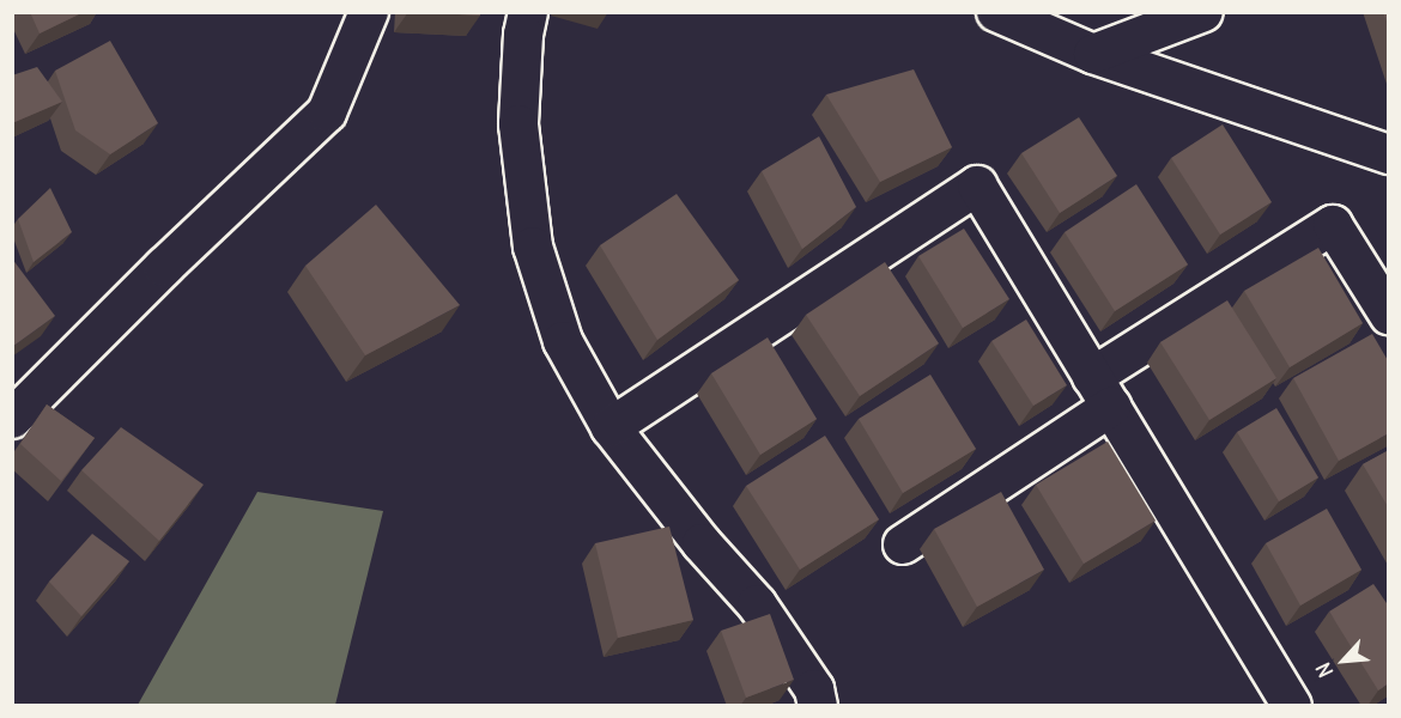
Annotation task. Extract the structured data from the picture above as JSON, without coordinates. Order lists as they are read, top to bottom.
{
  "north": "bottom left"
}
